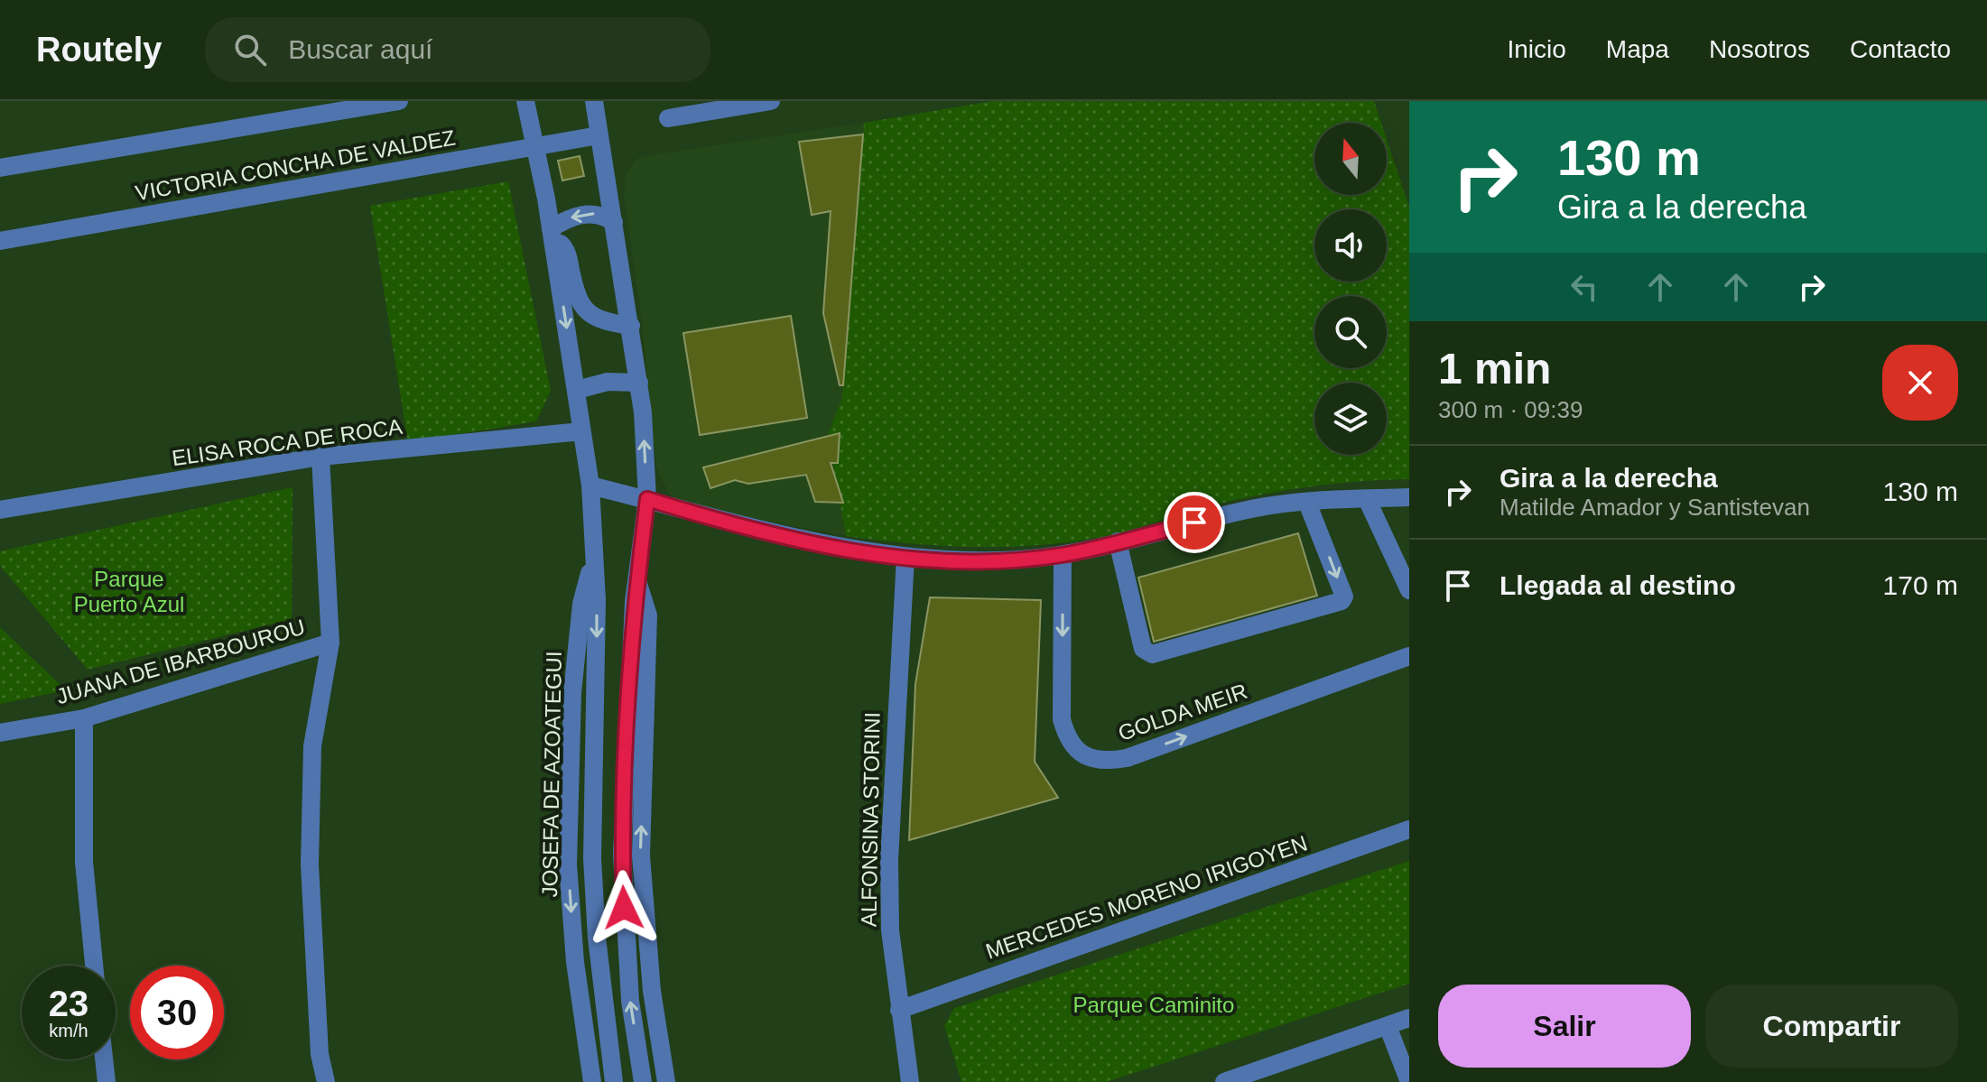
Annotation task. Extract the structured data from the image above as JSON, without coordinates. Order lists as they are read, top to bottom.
{
  "streets": {
    "street": [
      "VICTORIA CONCHA DE VALDEZ",
      "ELISA ROCA DE ROCA",
      "JUANA DE IBARBOUROU",
      "GOLDA MEIR",
      "JOSEFA DE AZOATEGUI",
      "ALFONSINA STORINI",
      "MERCEDES MORENO IRIGOYEN"
    ]
  },
  "crossings": [
    ["VICTORIA CONCHA DE VALDEZ", "JOSEFA DE AZOATEGUI"],
    ["ELISA ROCA DE ROCA", "JOSEFA DE AZOATEGUI"],
    ["ALFONSINA STORINI", "MERCEDES MORENO IRIGOYEN"]
  ],
  "parks": ["Parque Puerto Azul", "Parque Caminito"],
  "north": "top",
  "page": {
    "header": "Routely",
    "search": "Buscar aquí",
    "nav": [
      "Inicio",
      "Mapa",
      "Nosotros",
      "Contacto"
    ],
    "turn": ["130 m", "Gira a la derecha"],
    "heading": ["1 min", "300 m · 09:39"],
    "list": [
      {
        "name": "Gira a la derecha",
        "note": "Matilde Amador y Santistevan",
        "value": "130 m"
      },
      {
        "name": "Llegada al destino",
        "value": "170 m"
      }
    ],
    "speed": "23 km/h",
    "limit": "30",
    "buttons": ["Salir", "Compartir"]
  }
}
